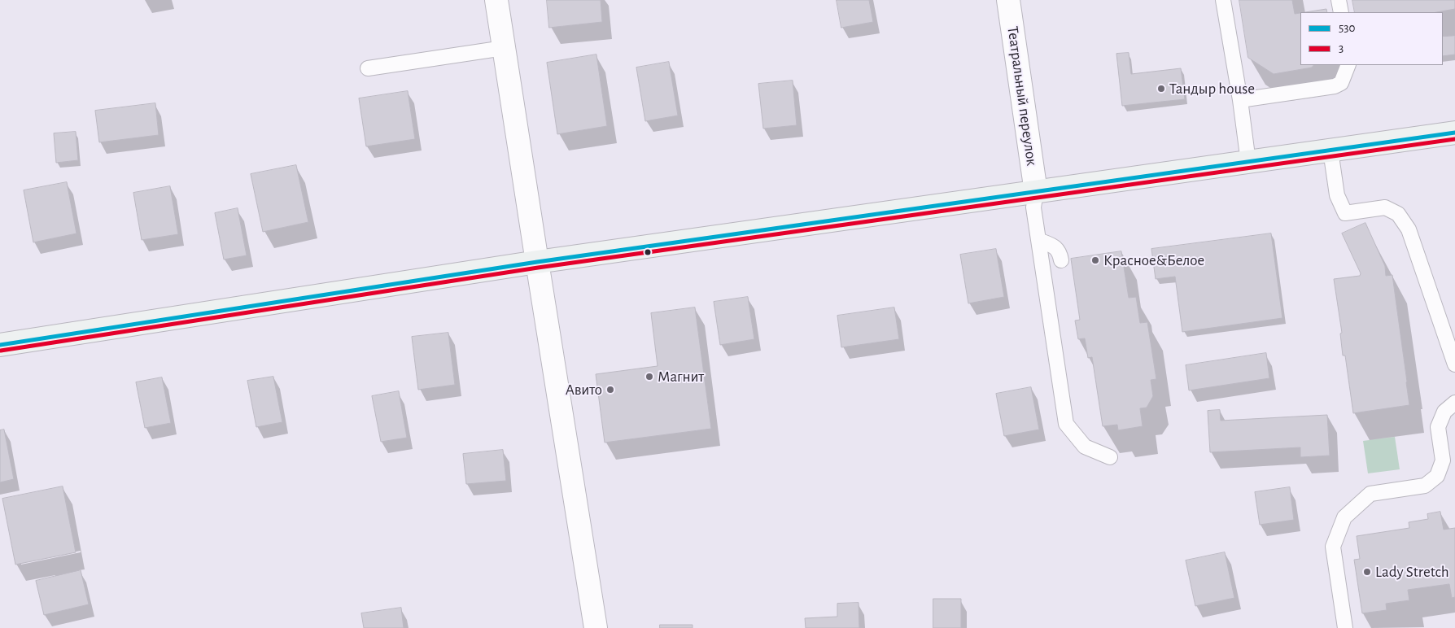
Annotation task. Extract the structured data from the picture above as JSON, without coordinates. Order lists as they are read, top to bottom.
{
  "streets": {
    "street": ["Театральный переулок"]
  },
  "places": [
    "Тандыр house",
    "Красное&Белое",
    "Магнит",
    "Авито",
    "Lady Stretch"
  ],
  "lines": ["transit line 530", "transit line 3"],
  "legend": ["530", "3"]
}
